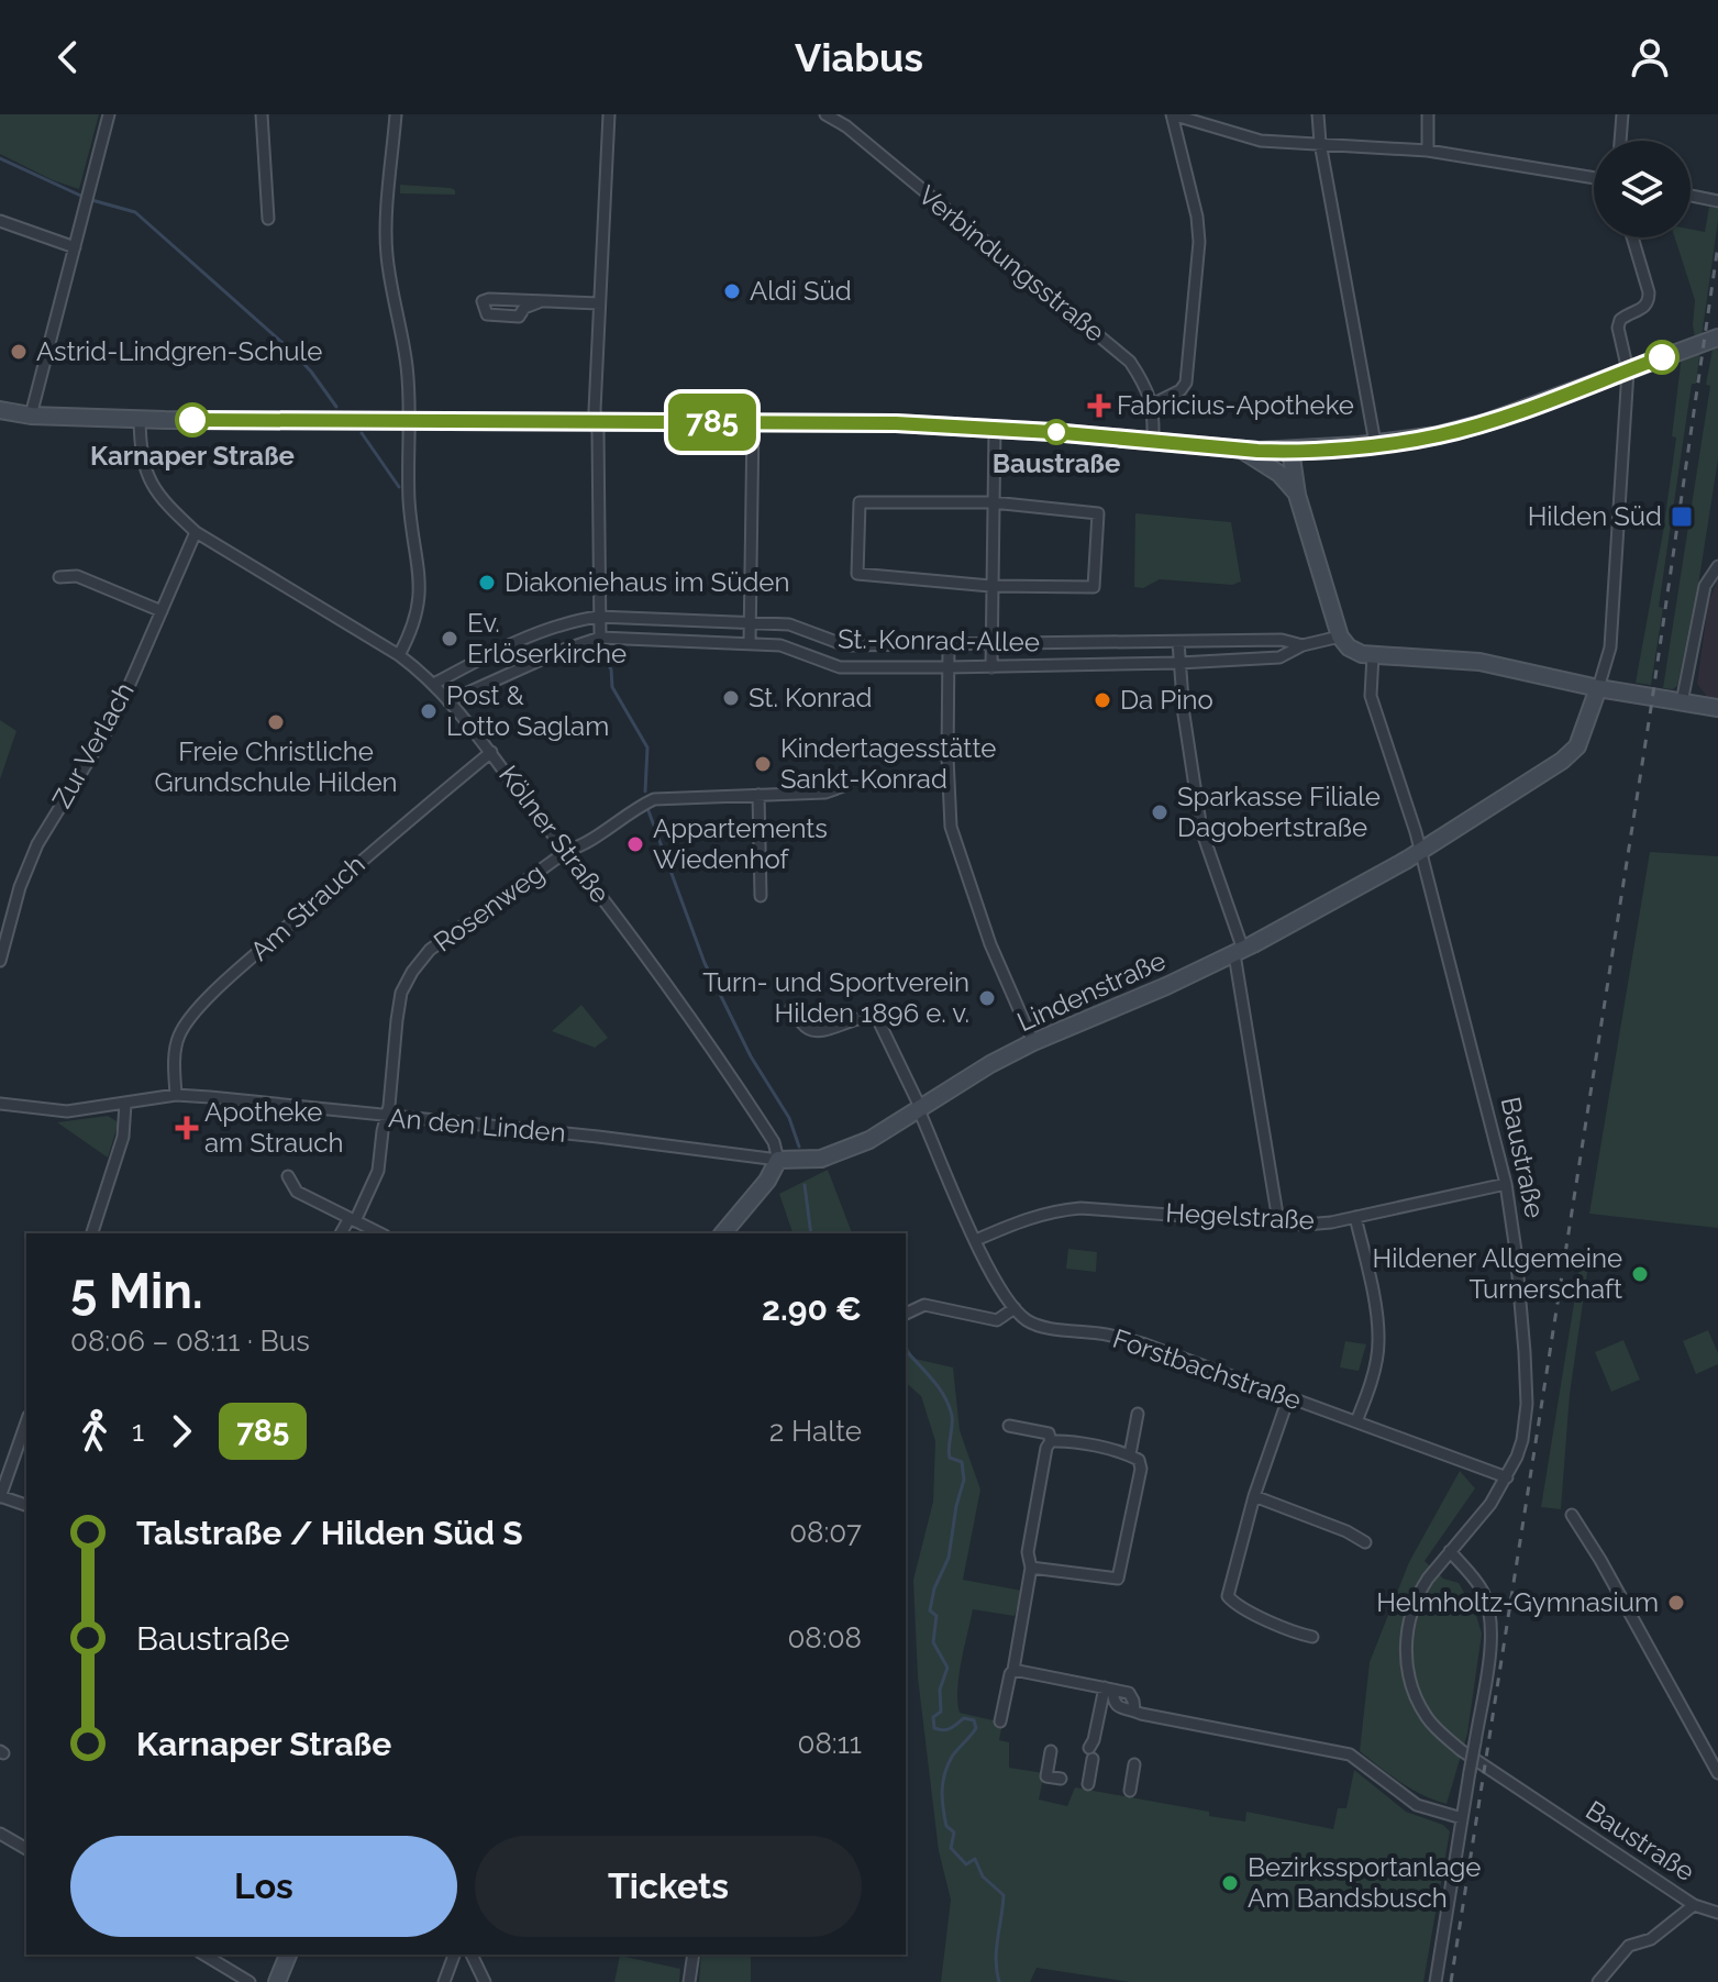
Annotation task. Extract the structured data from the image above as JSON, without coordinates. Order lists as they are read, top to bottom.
{
  "streets": {
    "main road": ["Lindenstraße"],
    "street": [
      "Verbindungsstraße",
      "St.-Konrad-Allee",
      "Zur Verlach",
      "Kölner Straße",
      "Am Strauch",
      "Rosenweg",
      "An den Linden",
      "Baustraße",
      "Hegelstraße",
      "Forstbachstraße"
    ]
  },
  "crossings": [
    ["St.-Konrad-Allee", "Kölner Straße"],
    ["Zur Verlach", "Kölner Straße"],
    ["Kölner Straße", "Am Strauch"],
    ["Kölner Straße", "Rosenweg"],
    ["Kölner Straße", "Lindenstraße"],
    ["Kölner Straße", "An den Linden"],
    ["Am Strauch", "An den Linden"],
    ["Rosenweg", "An den Linden"],
    ["Lindenstraße", "An den Linden"],
    ["Lindenstraße", "Baustraße"],
    ["Lindenstraße", "Forstbachstraße"],
    ["Baustraße", "Hegelstraße"],
    ["Baustraße", "Forstbachstraße"],
    ["Hegelstraße", "Forstbachstraße"]
  ],
  "places": {
    "other": [
      "Aldi Süd",
      "Astrid-Lindgren-Schule",
      "Karnaper Straße",
      "Baustraße",
      "Diakoniehaus im Süden",
      "Ev. Erlöserkirche",
      "St. Konrad",
      "Da Pino",
      "Post & Lotto Saglam",
      "Freie Christliche Grundschule Hilden",
      "Kindertagesstätte Sankt-Konrad",
      "Sparkasse Filiale Dagobertstraße",
      "Appartements Wiedenhof",
      "Turn- und Sportverein Hilden 1896 e. v.",
      "Hildener Allgemeine Turnerschaft",
      "Helmholtz-Gymnasium",
      "Bezirkssportanlage Am Bandsbusch"
    ],
    "health": ["Fabricius-Apotheke", "Apotheke am Strauch"],
    "transit": ["Hilden Süd"]
  },
  "lines": ["bus line 785"],
  "page": {
    "header": "Viabus",
    "on_map": "785",
    "heading": ["5 Min.", "08:06 – 08:11 · Bus", "2.90 €"],
    "legs": ["1", "785", "2 Halte"],
    "list": [
      {
        "name": "Talstraße / Hilden Süd S",
        "value": "08:07"
      },
      {
        "name": "Baustraße",
        "value": "08:08"
      },
      {
        "name": "Karnaper Straße",
        "value": "08:11"
      }
    ],
    "buttons": ["Los", "Tickets"]
  }
}
